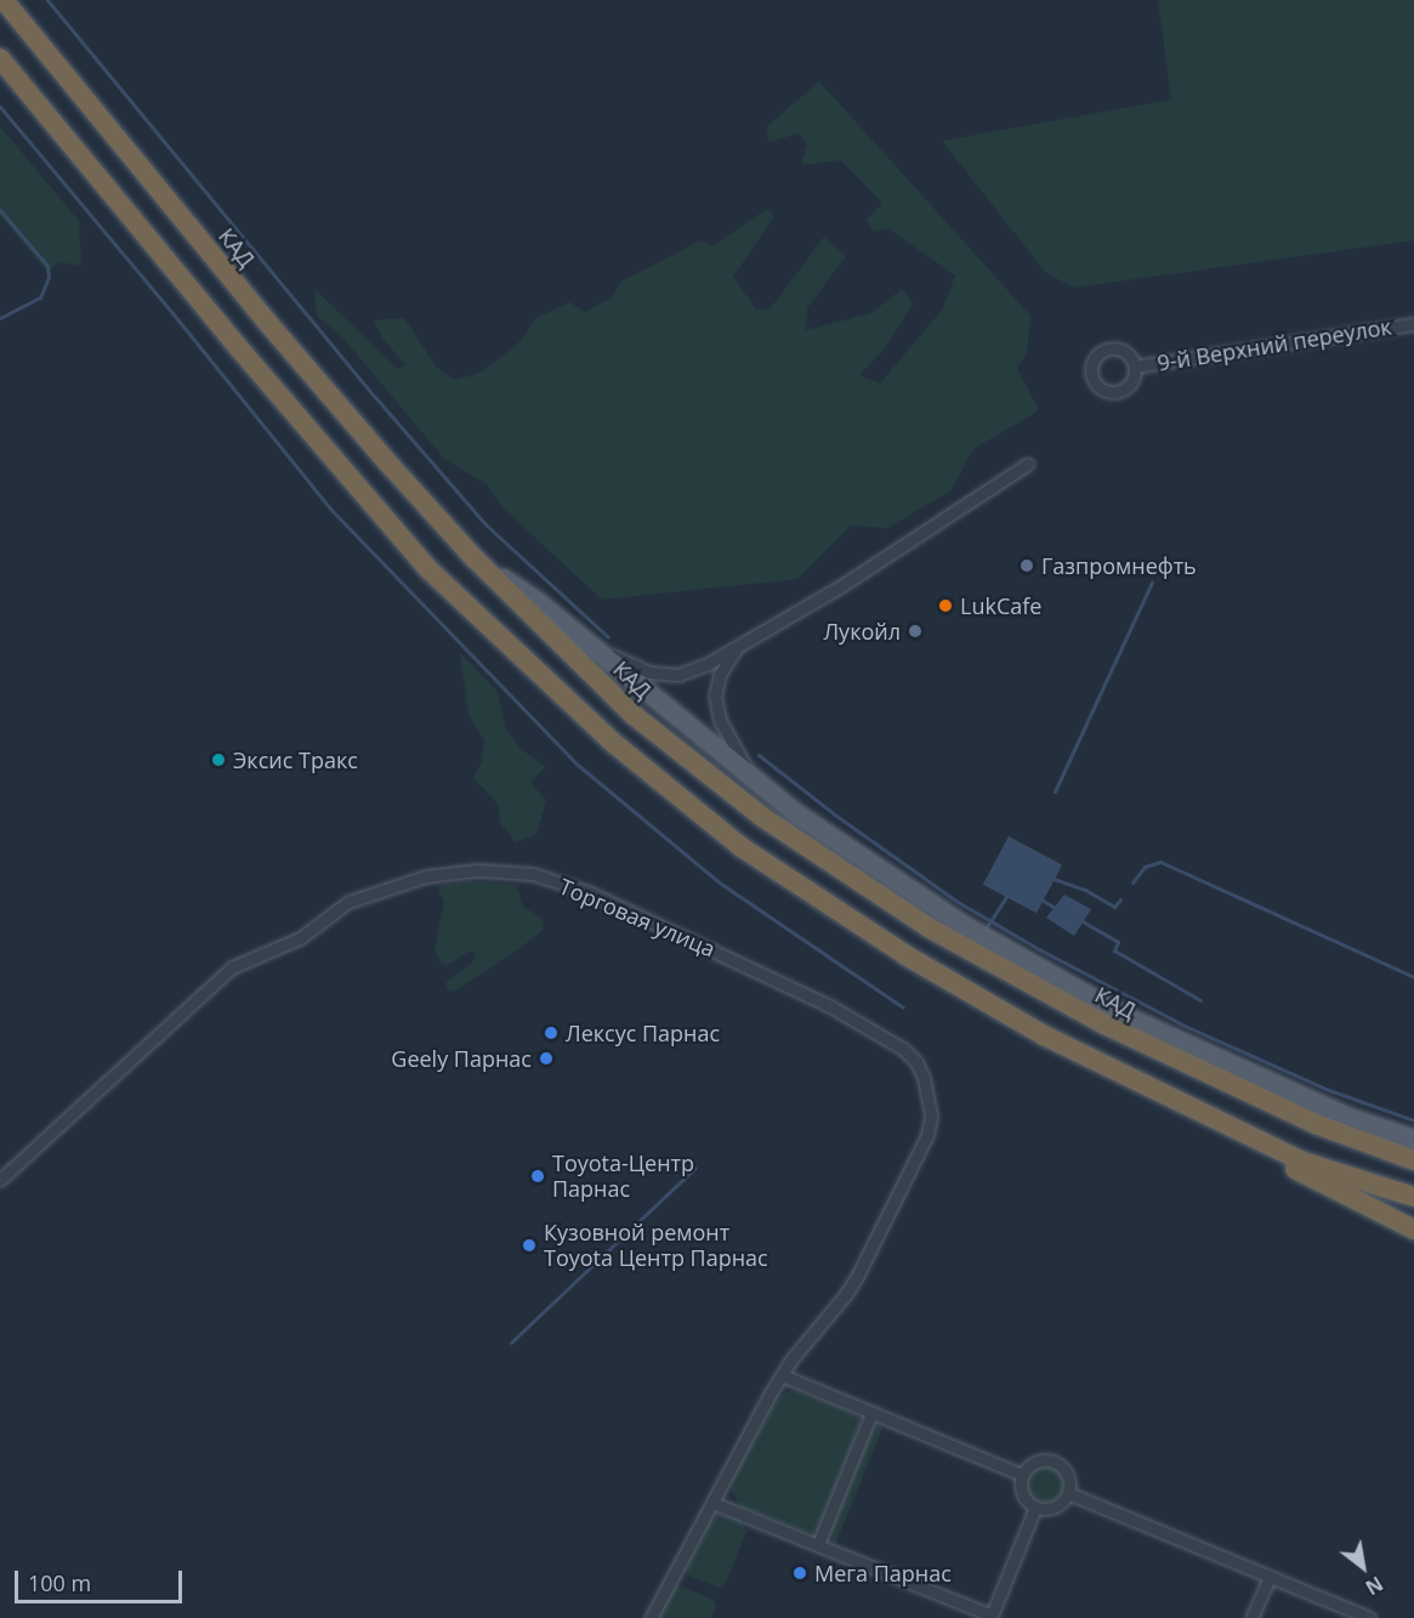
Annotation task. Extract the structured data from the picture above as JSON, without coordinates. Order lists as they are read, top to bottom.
{
  "streets": {
    "highway": ["КАД"],
    "street": ["9-й Верхний переулок", "Торговая улица"]
  },
  "places": [
    "Газпромнефть",
    "LukCafe",
    "Лукойл",
    "Эксис Тракс",
    "Лексус Парнас",
    "Geely Парнас",
    "Toyota-Центр Парнас",
    "Кузовной ремонт Toyota Центр Парнас",
    "Мега Парнас"
  ],
  "scale_bar": "100 m",
  "north": "bottom right"
}
